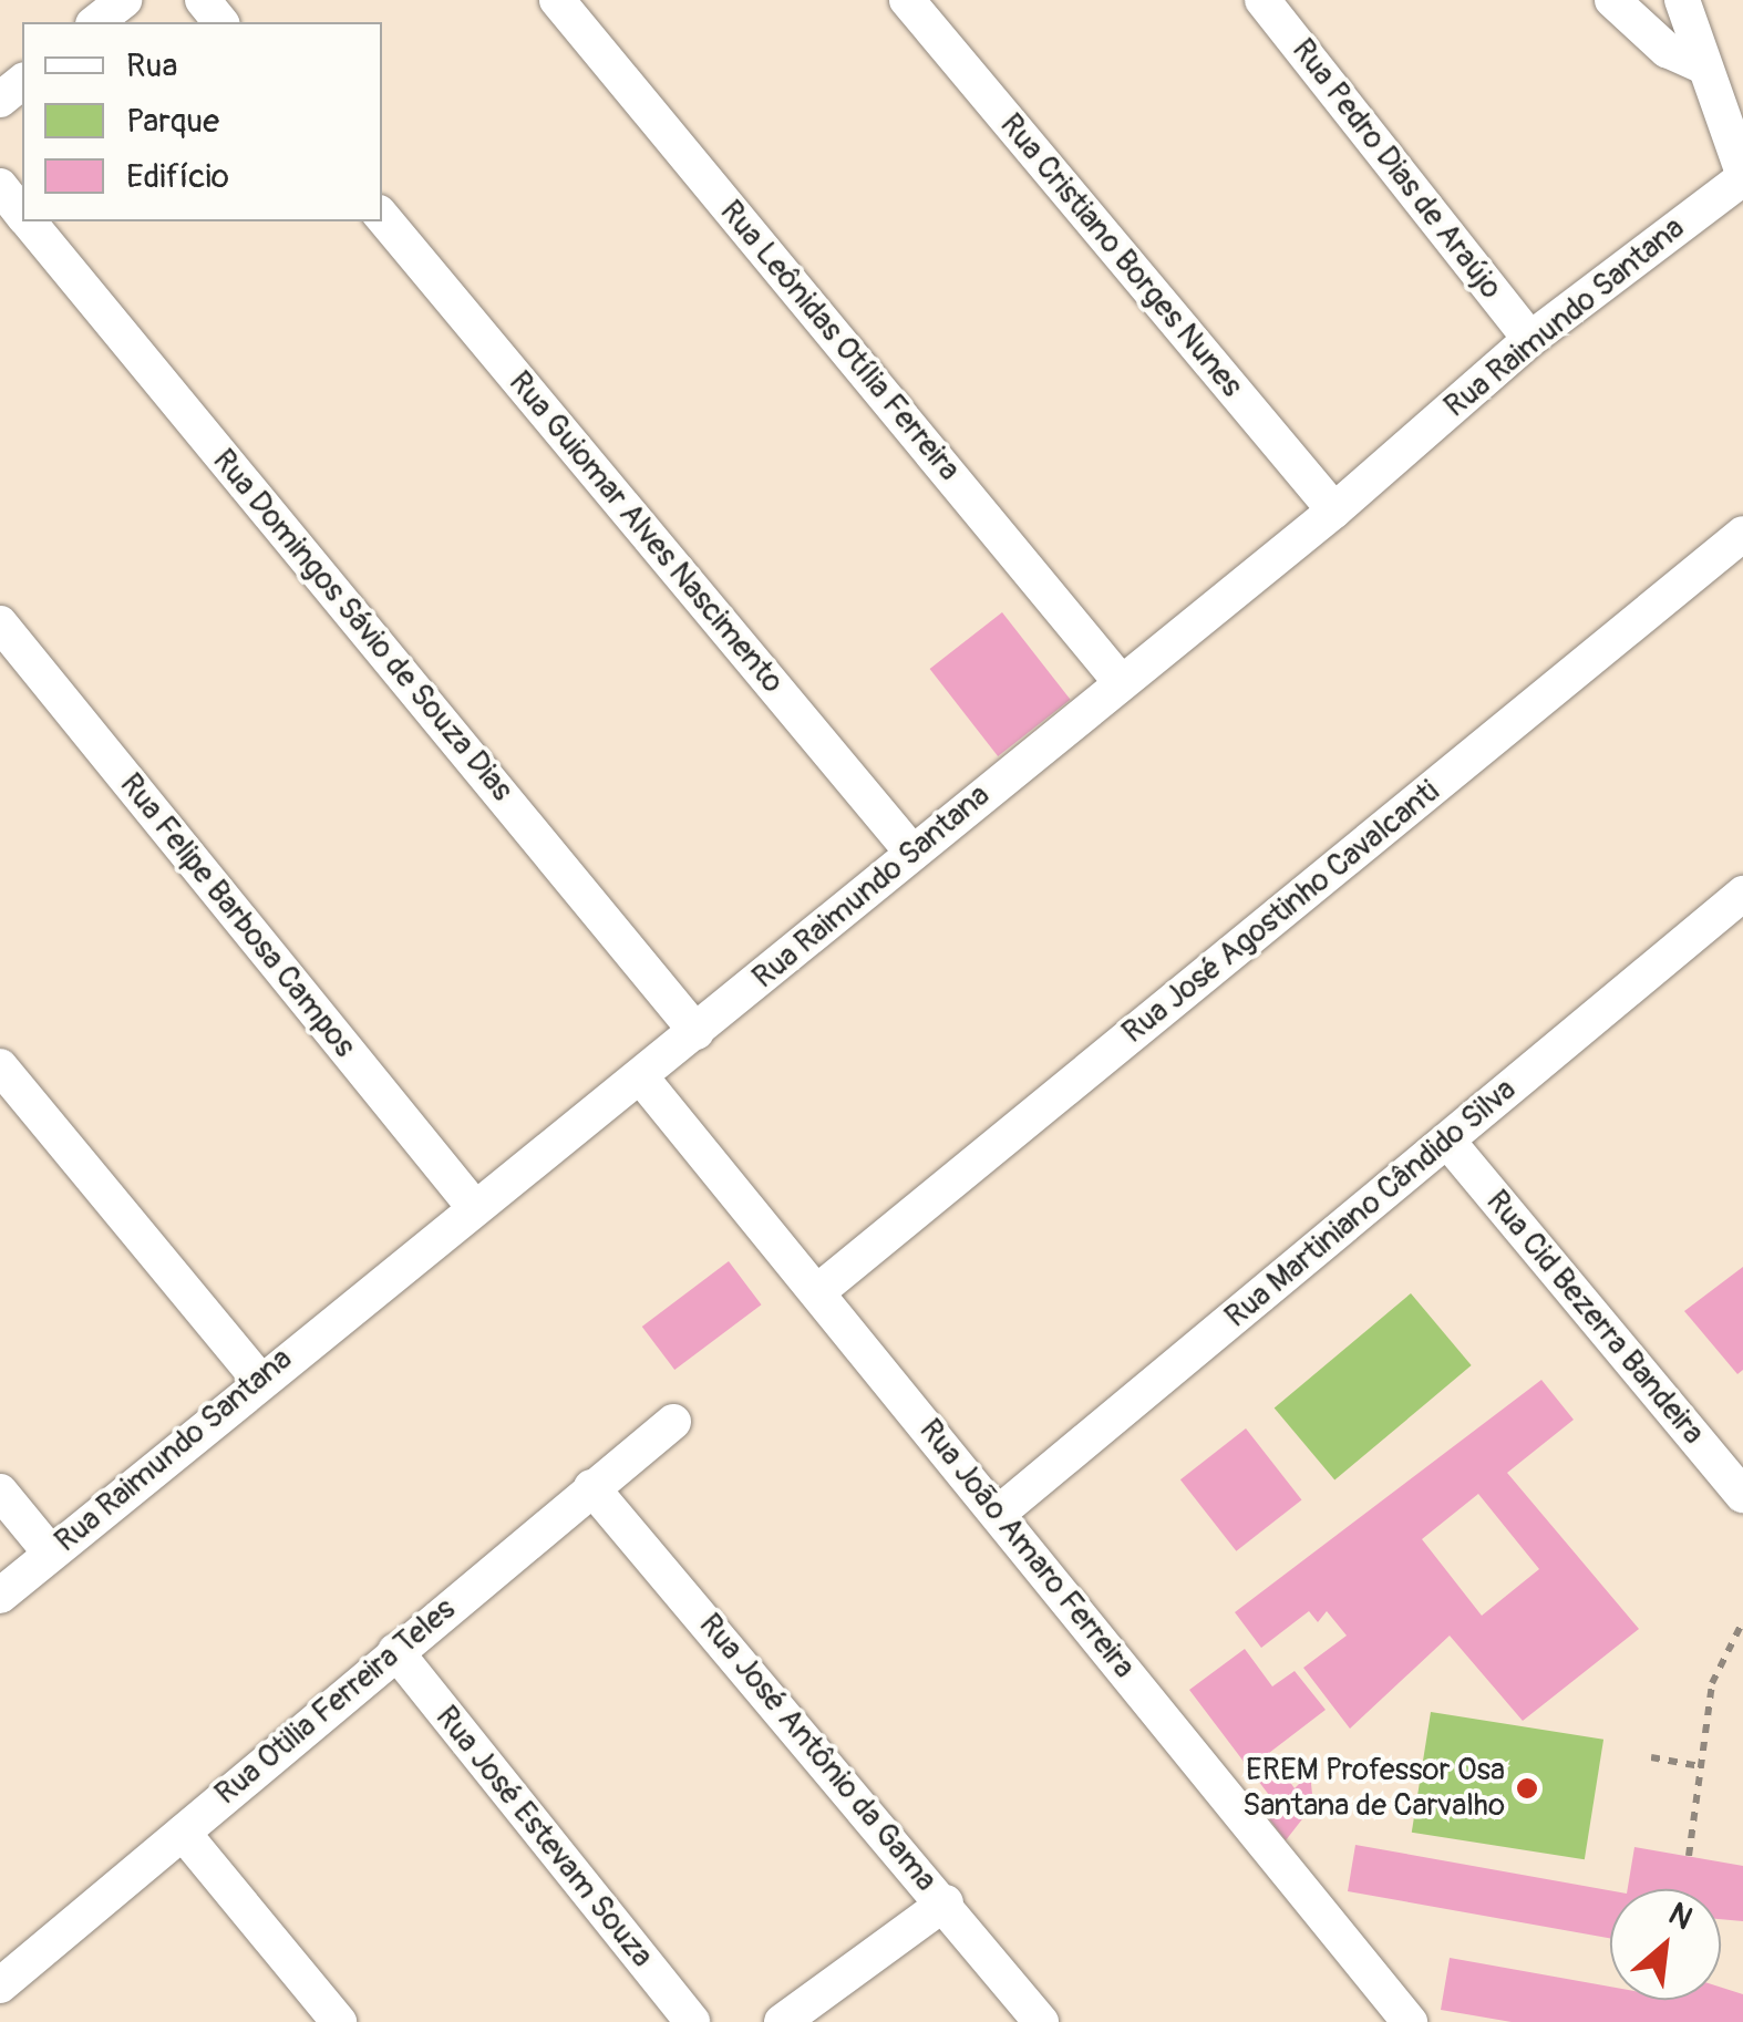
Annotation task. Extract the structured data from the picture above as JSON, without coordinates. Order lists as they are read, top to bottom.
{
  "streets": {
    "street": [
      "Rua Pedro Dias de Araújo",
      "Rua Cristiano Borges Nunes",
      "Rua Raimundo Santana",
      "Rua Leônidas Otília Ferreira",
      "Rua Guiomar Alves Nascimento",
      "Rua Domingos Sávio de Souza Dias",
      "Rua José Agostinho Cavalcanti",
      "Rua Felipe Barbosa Campos",
      "Rua Martiniano Cândido Silva",
      "Rua Cid Bezerra Bandeira",
      "Rua João Amaro Ferreira",
      "Rua Otilia Ferreira Teles",
      "Rua José Antônio da Gama",
      "Rua José Estevam Souza"
    ]
  },
  "crossings": [
    ["Rua Pedro Dias de Araújo", "Rua Raimundo Santana"],
    ["Rua Cristiano Borges Nunes", "Rua Raimundo Santana"],
    ["Rua Raimundo Santana", "Rua Leônidas Otília Ferreira"],
    ["Rua Raimundo Santana", "Rua Guiomar Alves Nascimento"],
    ["Rua Raimundo Santana", "Rua Domingos Sávio de Souza Dias"],
    ["Rua Raimundo Santana", "Rua Felipe Barbosa Campos"],
    ["Rua Raimundo Santana", "Rua João Amaro Ferreira"],
    ["Rua José Agostinho Cavalcanti", "Rua João Amaro Ferreira"],
    ["Rua Martiniano Cândido Silva", "Rua Cid Bezerra Bandeira"],
    ["Rua Martiniano Cândido Silva", "Rua João Amaro Ferreira"],
    ["Rua Otilia Ferreira Teles", "Rua José Antônio da Gama"],
    ["Rua Otilia Ferreira Teles", "Rua José Estevam Souza"]
  ],
  "places": ["EREM Professor Osa Santana de Carvalho"],
  "legend": ["Rua", "Parque", "Edifício"],
  "north": "top right"
}
